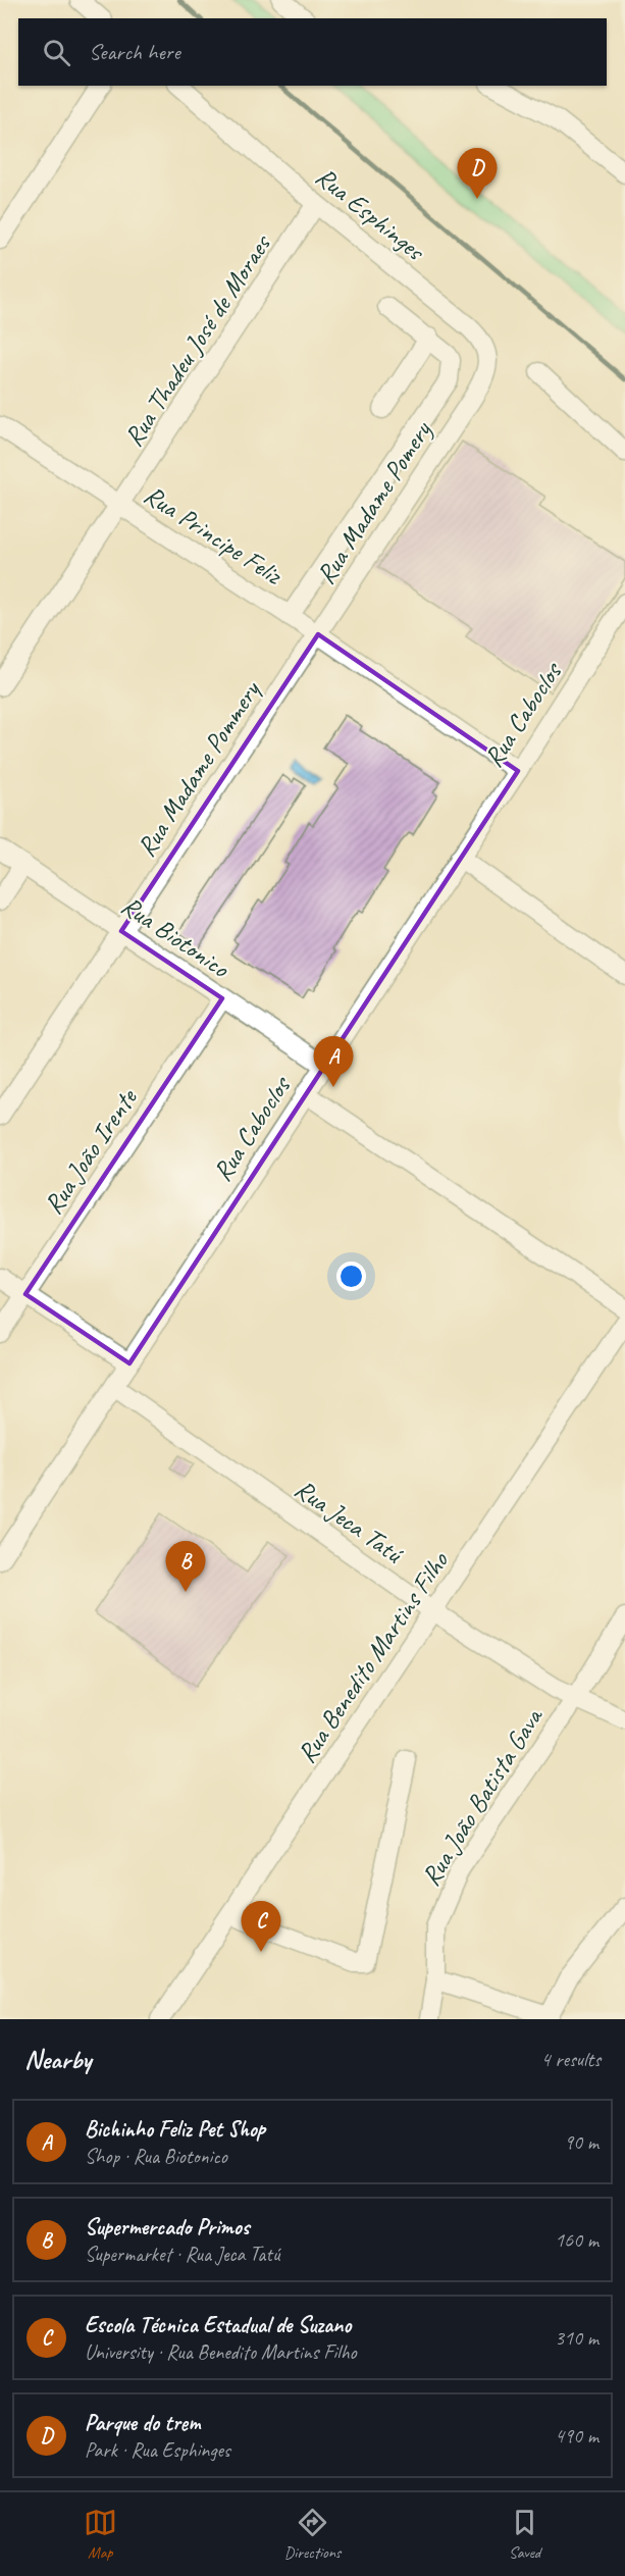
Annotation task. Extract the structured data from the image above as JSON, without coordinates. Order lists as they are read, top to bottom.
{
  "streets": {
    "street": [
      "Rua Esphinges",
      "Rua Thadeu José de Moraes",
      "Rua Madame Pomery",
      "Rua Principe Feliz",
      "Rua Caboclos",
      "Rua Madame Pommery",
      "Rua Biotonico",
      "Rua João Irente",
      "Rua Jeca Tatú",
      "Rua Benedito Martins Filho",
      "Rua João Batista Gava"
    ]
  },
  "crossings": [
    ["Rua Esphinges", "Rua Thadeu José de Moraes"],
    ["Rua Esphinges", "Rua Madame Pomery"],
    ["Rua Thadeu José de Moraes", "Rua Principe Feliz"],
    ["Rua Madame Pomery", "Rua Principe Feliz"],
    ["Rua Madame Pomery", "Rua Madame Pommery"],
    ["Rua Principe Feliz", "Rua Caboclos"],
    ["Rua Principe Feliz", "Rua Madame Pommery"],
    ["Rua Caboclos", "Rua Biotonico"],
    ["Rua Caboclos", "Rua Jeca Tatú"],
    ["Rua Madame Pommery", "Rua Biotonico"],
    ["Rua Biotonico", "Rua João Irente"],
    ["Rua Jeca Tatú", "Rua Benedito Martins Filho"],
    ["Rua Jeca Tatú", "Rua João Batista Gava"]
  ],
  "page": {
    "search": "Search here",
    "pins": [
      "D",
      "A",
      "B",
      "C"
    ],
    "heading": ["Nearby", "4 results"],
    "list": [
      {
        "mark": "A",
        "name": "Bichinho Feliz Pet Shop",
        "note": "Shop · Rua Biotonico",
        "value": "90 m"
      },
      {
        "mark": "B",
        "name": "Supermercado Primos",
        "note": "Supermarket · Rua Jeca Tatú",
        "value": "160 m"
      },
      {
        "mark": "C",
        "name": "Escola Técnica Estadual de Suzano",
        "note": "University · Rua Benedito Martins Filho",
        "value": "310 m"
      },
      {
        "mark": "D",
        "name": "Parque do trem",
        "note": "Park · Rua Esphinges",
        "value": "490 m"
      }
    ],
    "nav": ["Map", "Directions", "Saved"]
  }
}
